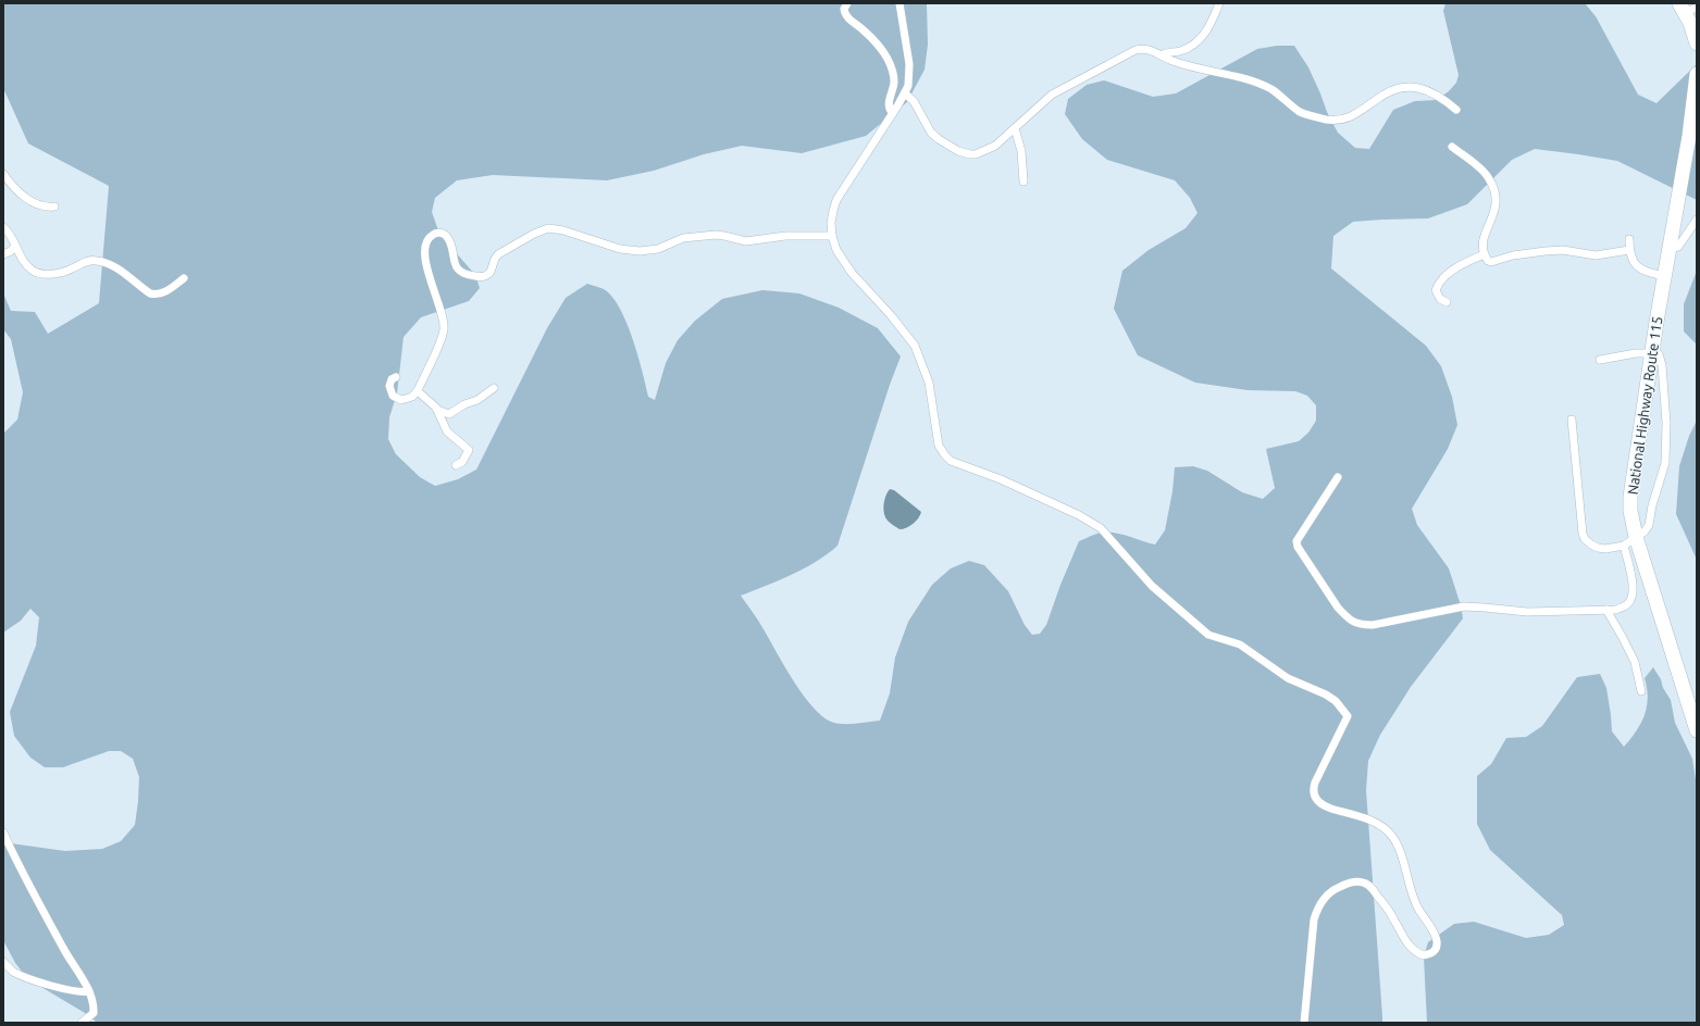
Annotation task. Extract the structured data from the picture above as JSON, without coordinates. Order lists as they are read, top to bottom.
{
  "streets": {
    "highway": ["National Highway Route 115"]
  }
}
